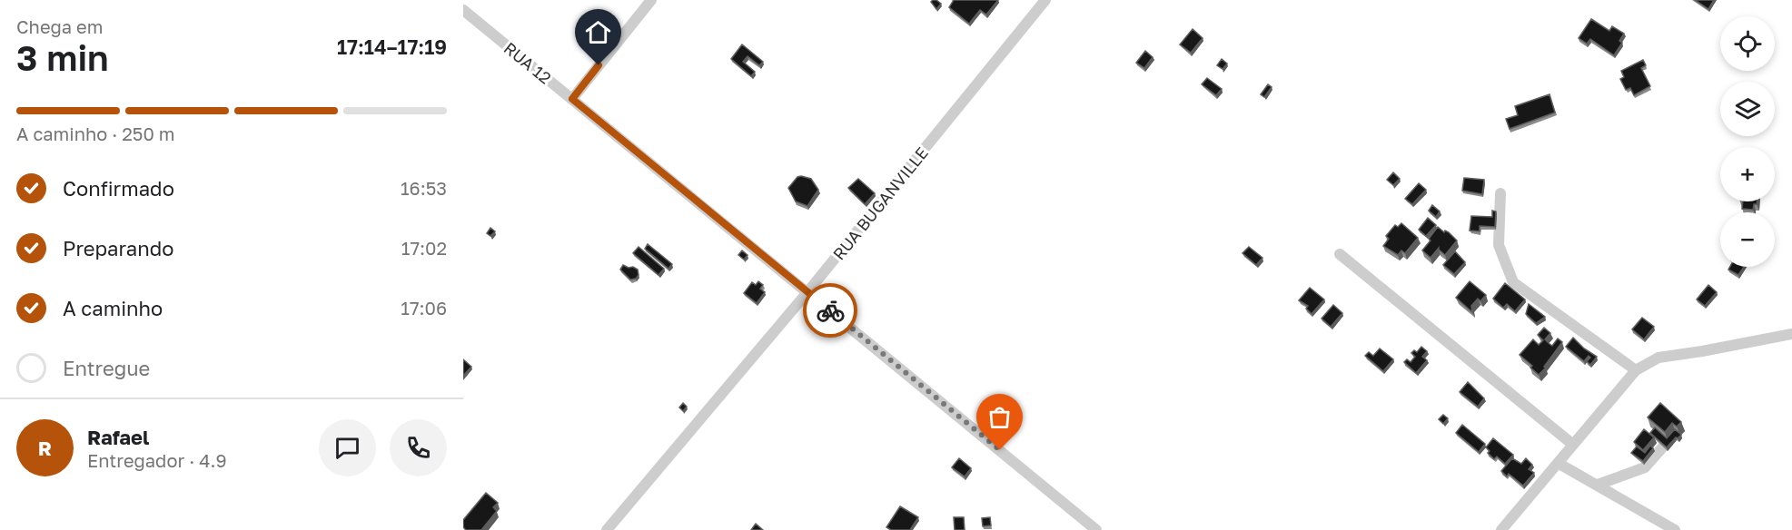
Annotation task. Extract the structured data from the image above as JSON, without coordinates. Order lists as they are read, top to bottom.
{
  "streets": {
    "street": ["RUA 12", "RUA BUGANVILLE"]
  },
  "crossings": [
    ["RUA 12", "RUA BUGANVILLE"]
  ],
  "page": {
    "heading": ["3 min", "Chega em", "17:14–17:19"],
    "panel": ["Rafael", "Entregador · 4.9"],
    "map_buttons": ["+", "−"],
    "bar": "A caminho · 250 m",
    "list": [
      ["Confirmado", "16:53"],
      ["Preparando", "17:02"],
      ["A caminho", "17:06"],
      "Entregue"
    ],
    "round": "R"
  }
}
